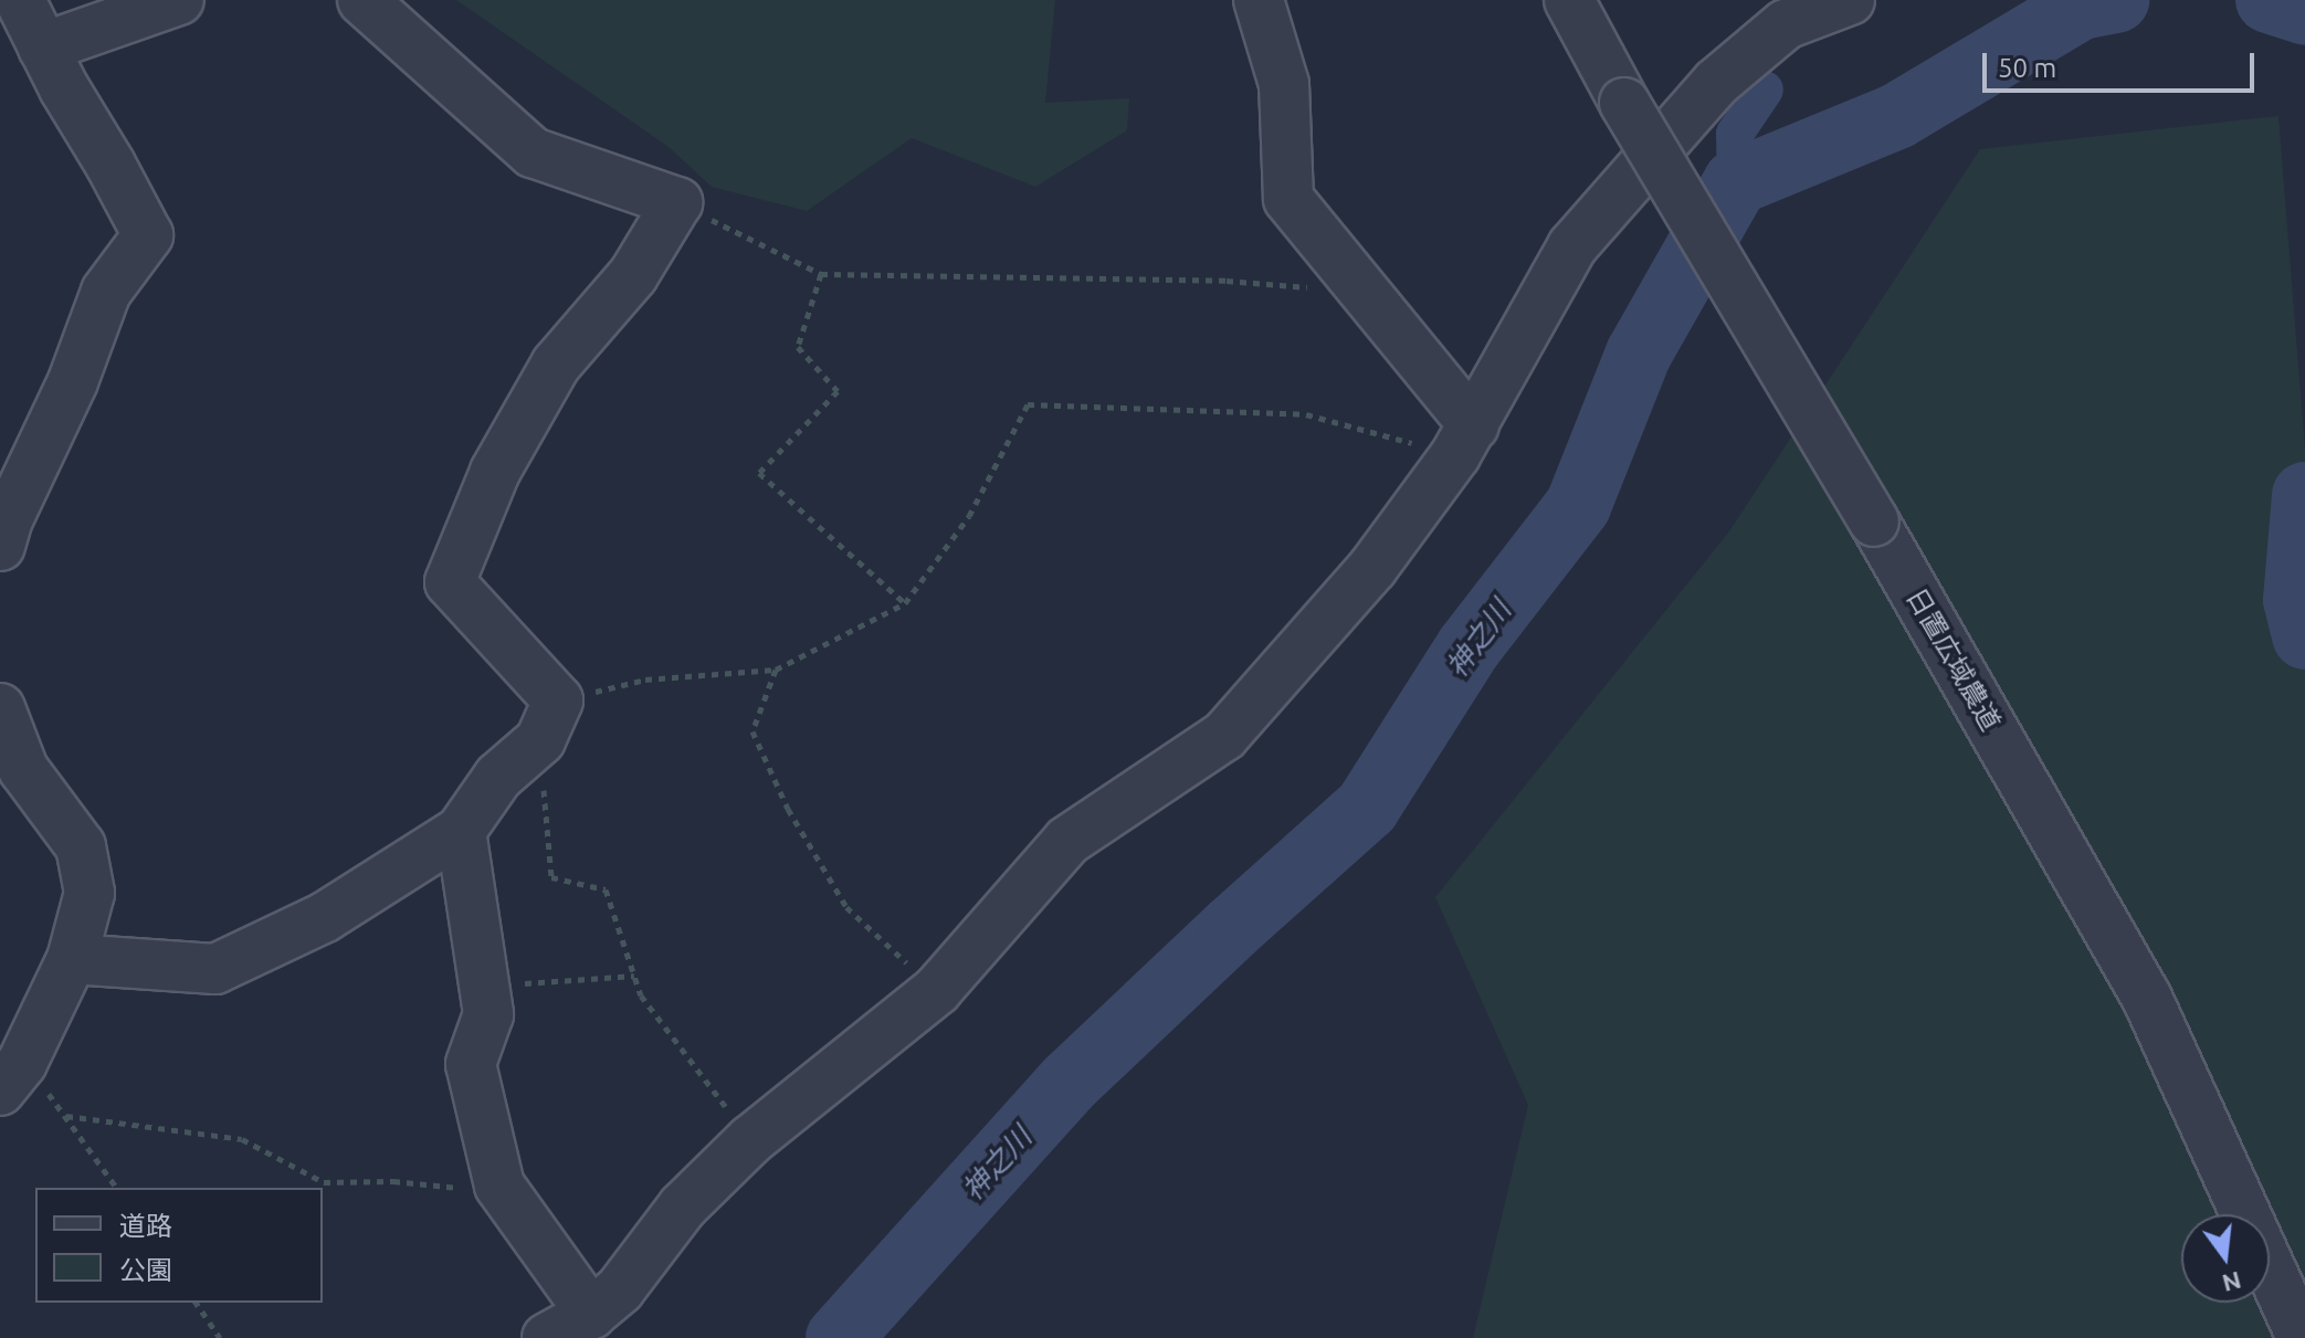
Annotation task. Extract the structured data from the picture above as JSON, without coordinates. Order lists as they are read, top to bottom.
{
  "streets": {
    "street": ["日置広域農道"]
  },
  "water": ["神之川"],
  "legend": ["道路", "公園"],
  "scale_bar": "50 m",
  "north": "bottom"
}
